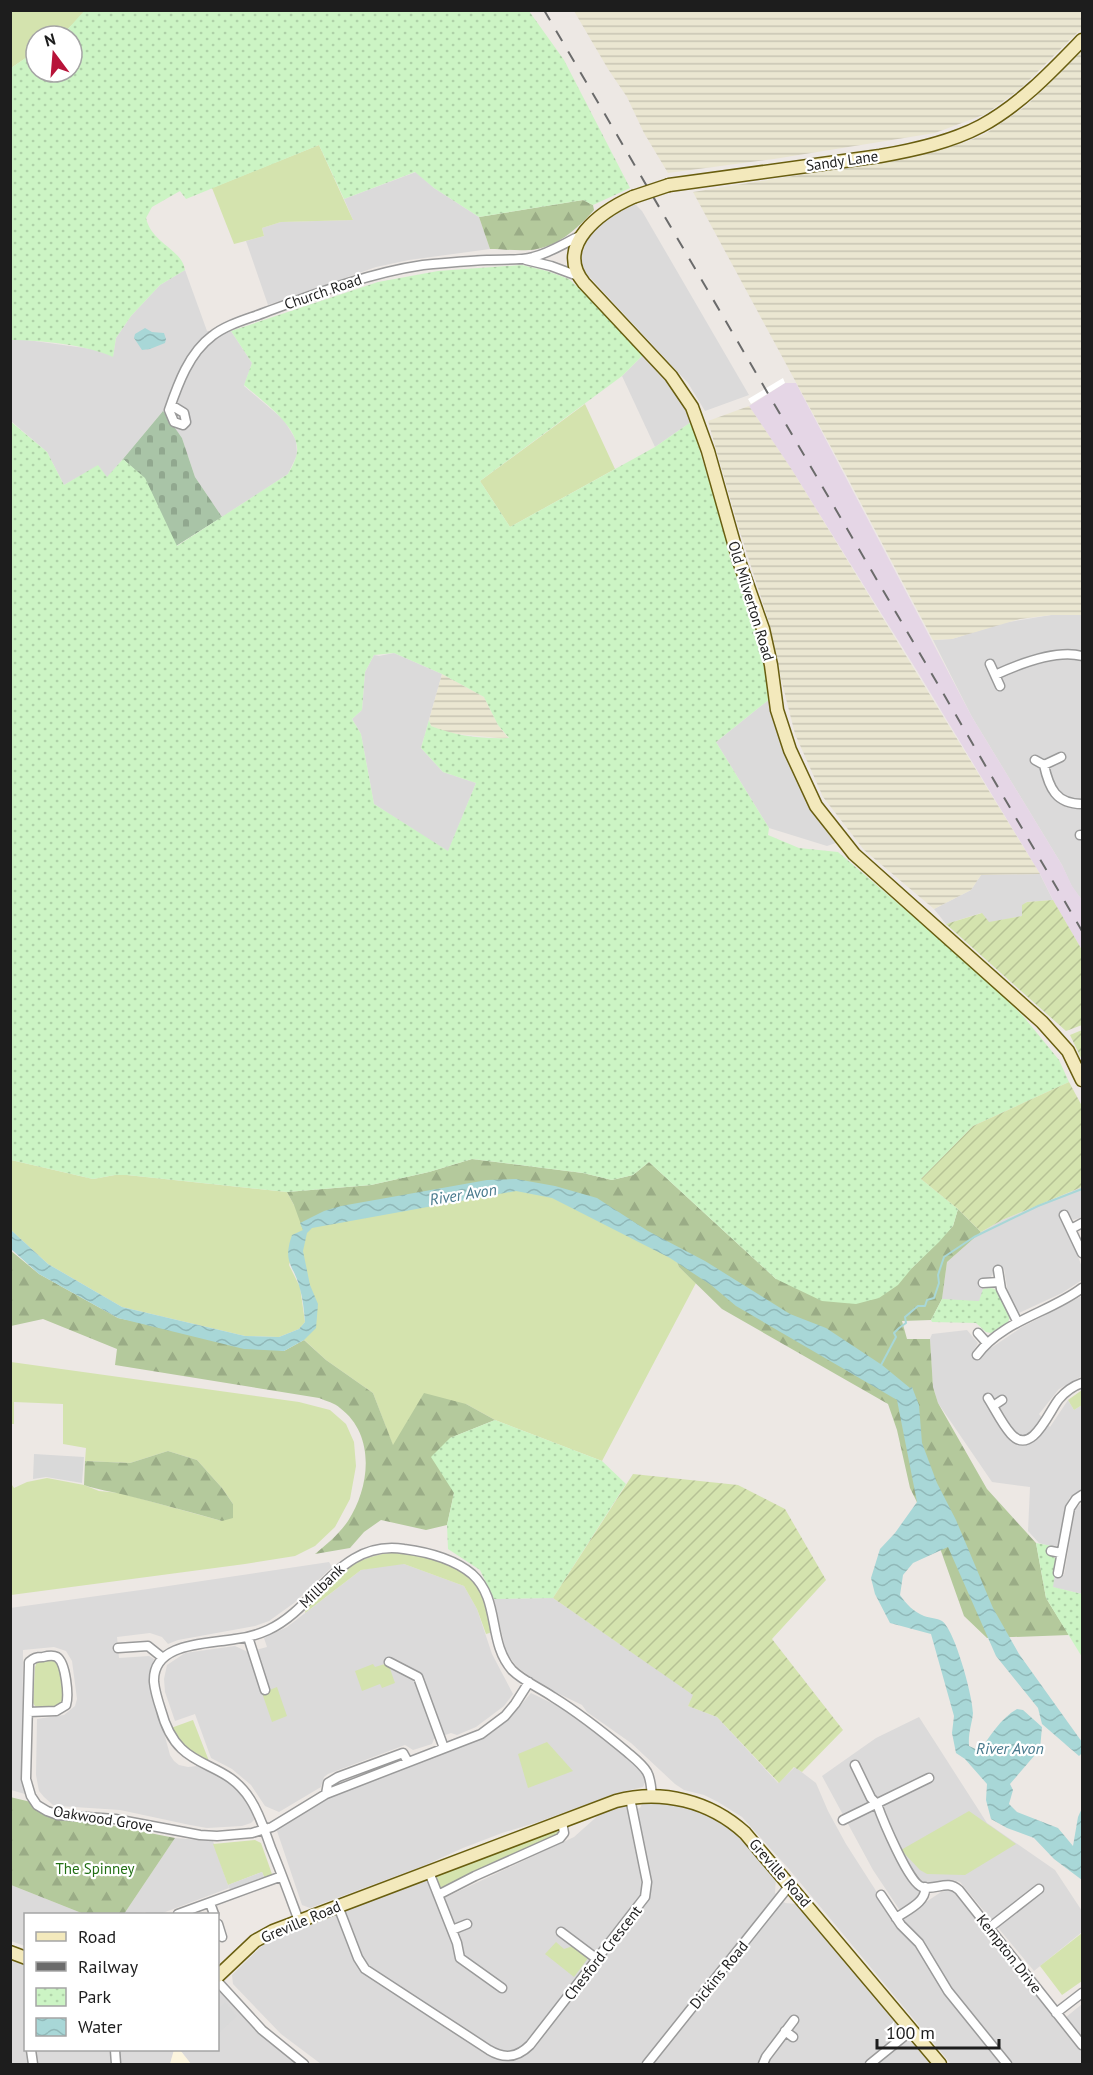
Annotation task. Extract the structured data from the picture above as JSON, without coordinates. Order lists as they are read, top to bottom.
{
  "streets": {
    "street": [
      "Sandy Lane",
      "Church Road",
      "Old Milverton Road",
      "Millbank",
      "Oakwood Grove",
      "Greville Road",
      "Chesford Crescent",
      "Kempton Drive",
      "Dickins Road"
    ]
  },
  "crossings": [
    ["Sandy Lane", "Church Road"],
    ["Church Road", "Old Milverton Road"],
    ["Millbank", "Greville Road"],
    ["Greville Road", "Chesford Crescent"],
    ["Greville Road", "Dickins Road"]
  ],
  "water": ["River Avon"],
  "parks": ["The Spinney"],
  "legend": [
    "Road",
    "Railway",
    "Park",
    "Water"
  ],
  "scale_bar": "100 m",
  "north": "top"
}
